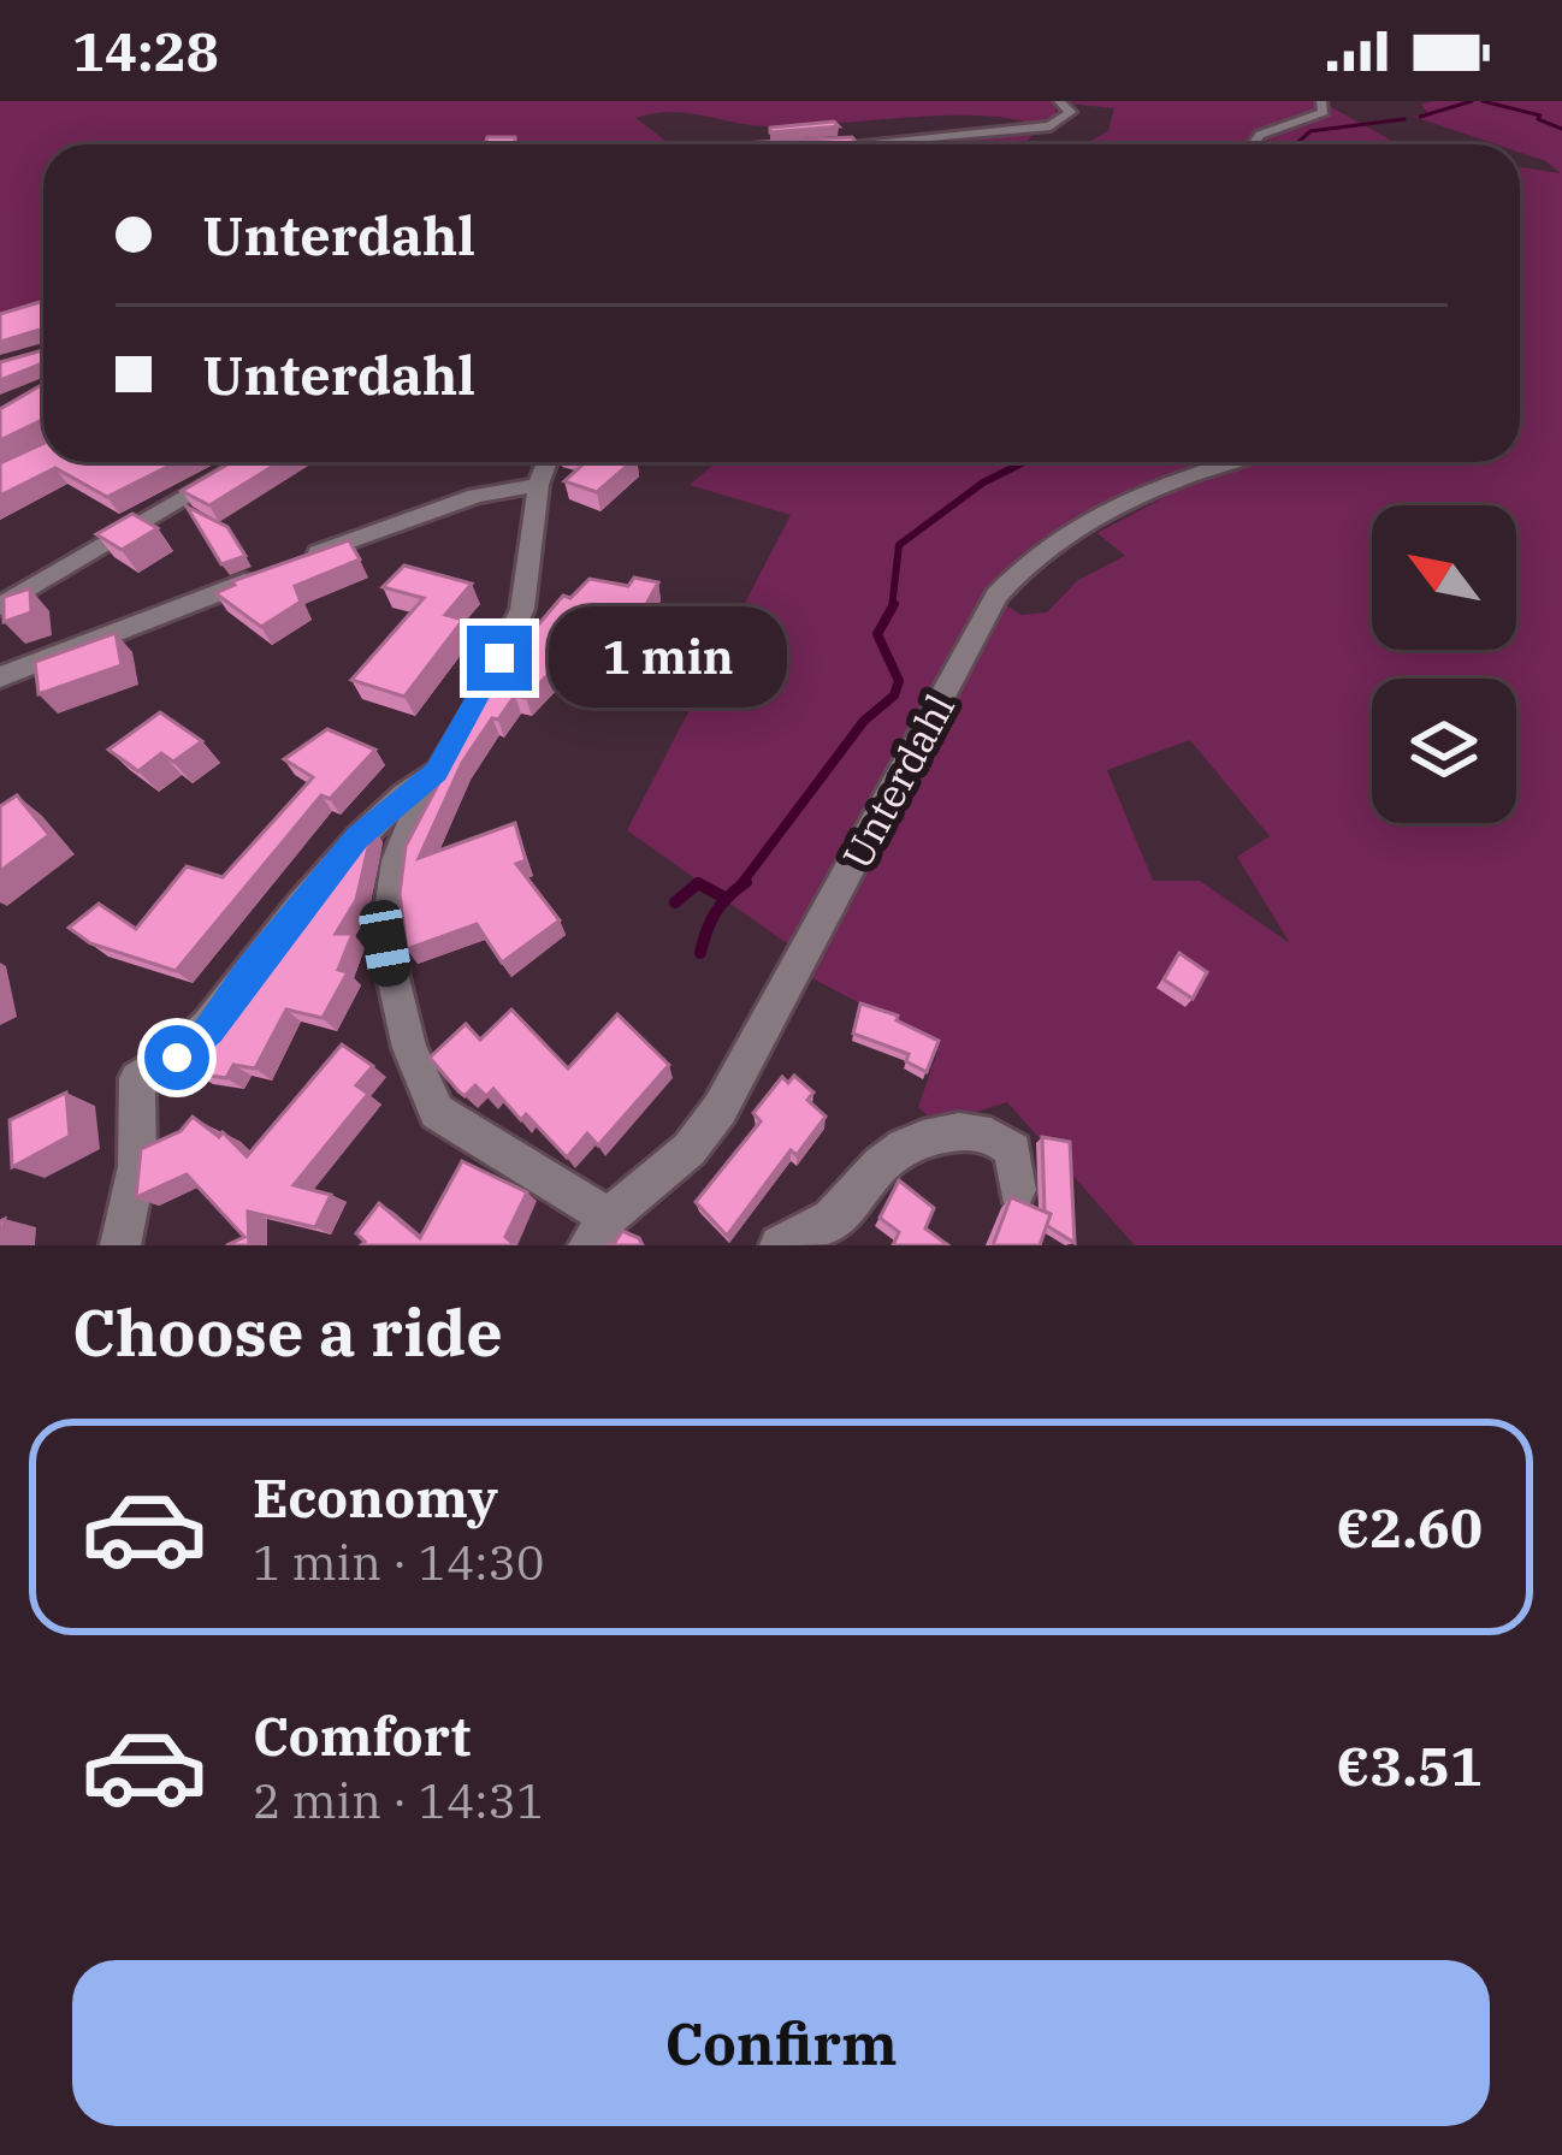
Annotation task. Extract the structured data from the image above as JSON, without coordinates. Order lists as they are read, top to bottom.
{
  "streets": {
    "street": ["Unterdahl"]
  },
  "north": "top left",
  "page": {
    "status": "14:28",
    "banner": ["Unterdahl", "Unterdahl"],
    "bubble": "1 min",
    "heading": "Choose a ride",
    "list": [
      {
        "name": "Economy",
        "note": "1 min · 14:30",
        "value": "€2.60"
      },
      {
        "name": "Comfort",
        "note": "2 min · 14:31",
        "value": "€3.51"
      }
    ],
    "buttons": "Confirm"
  }
}
